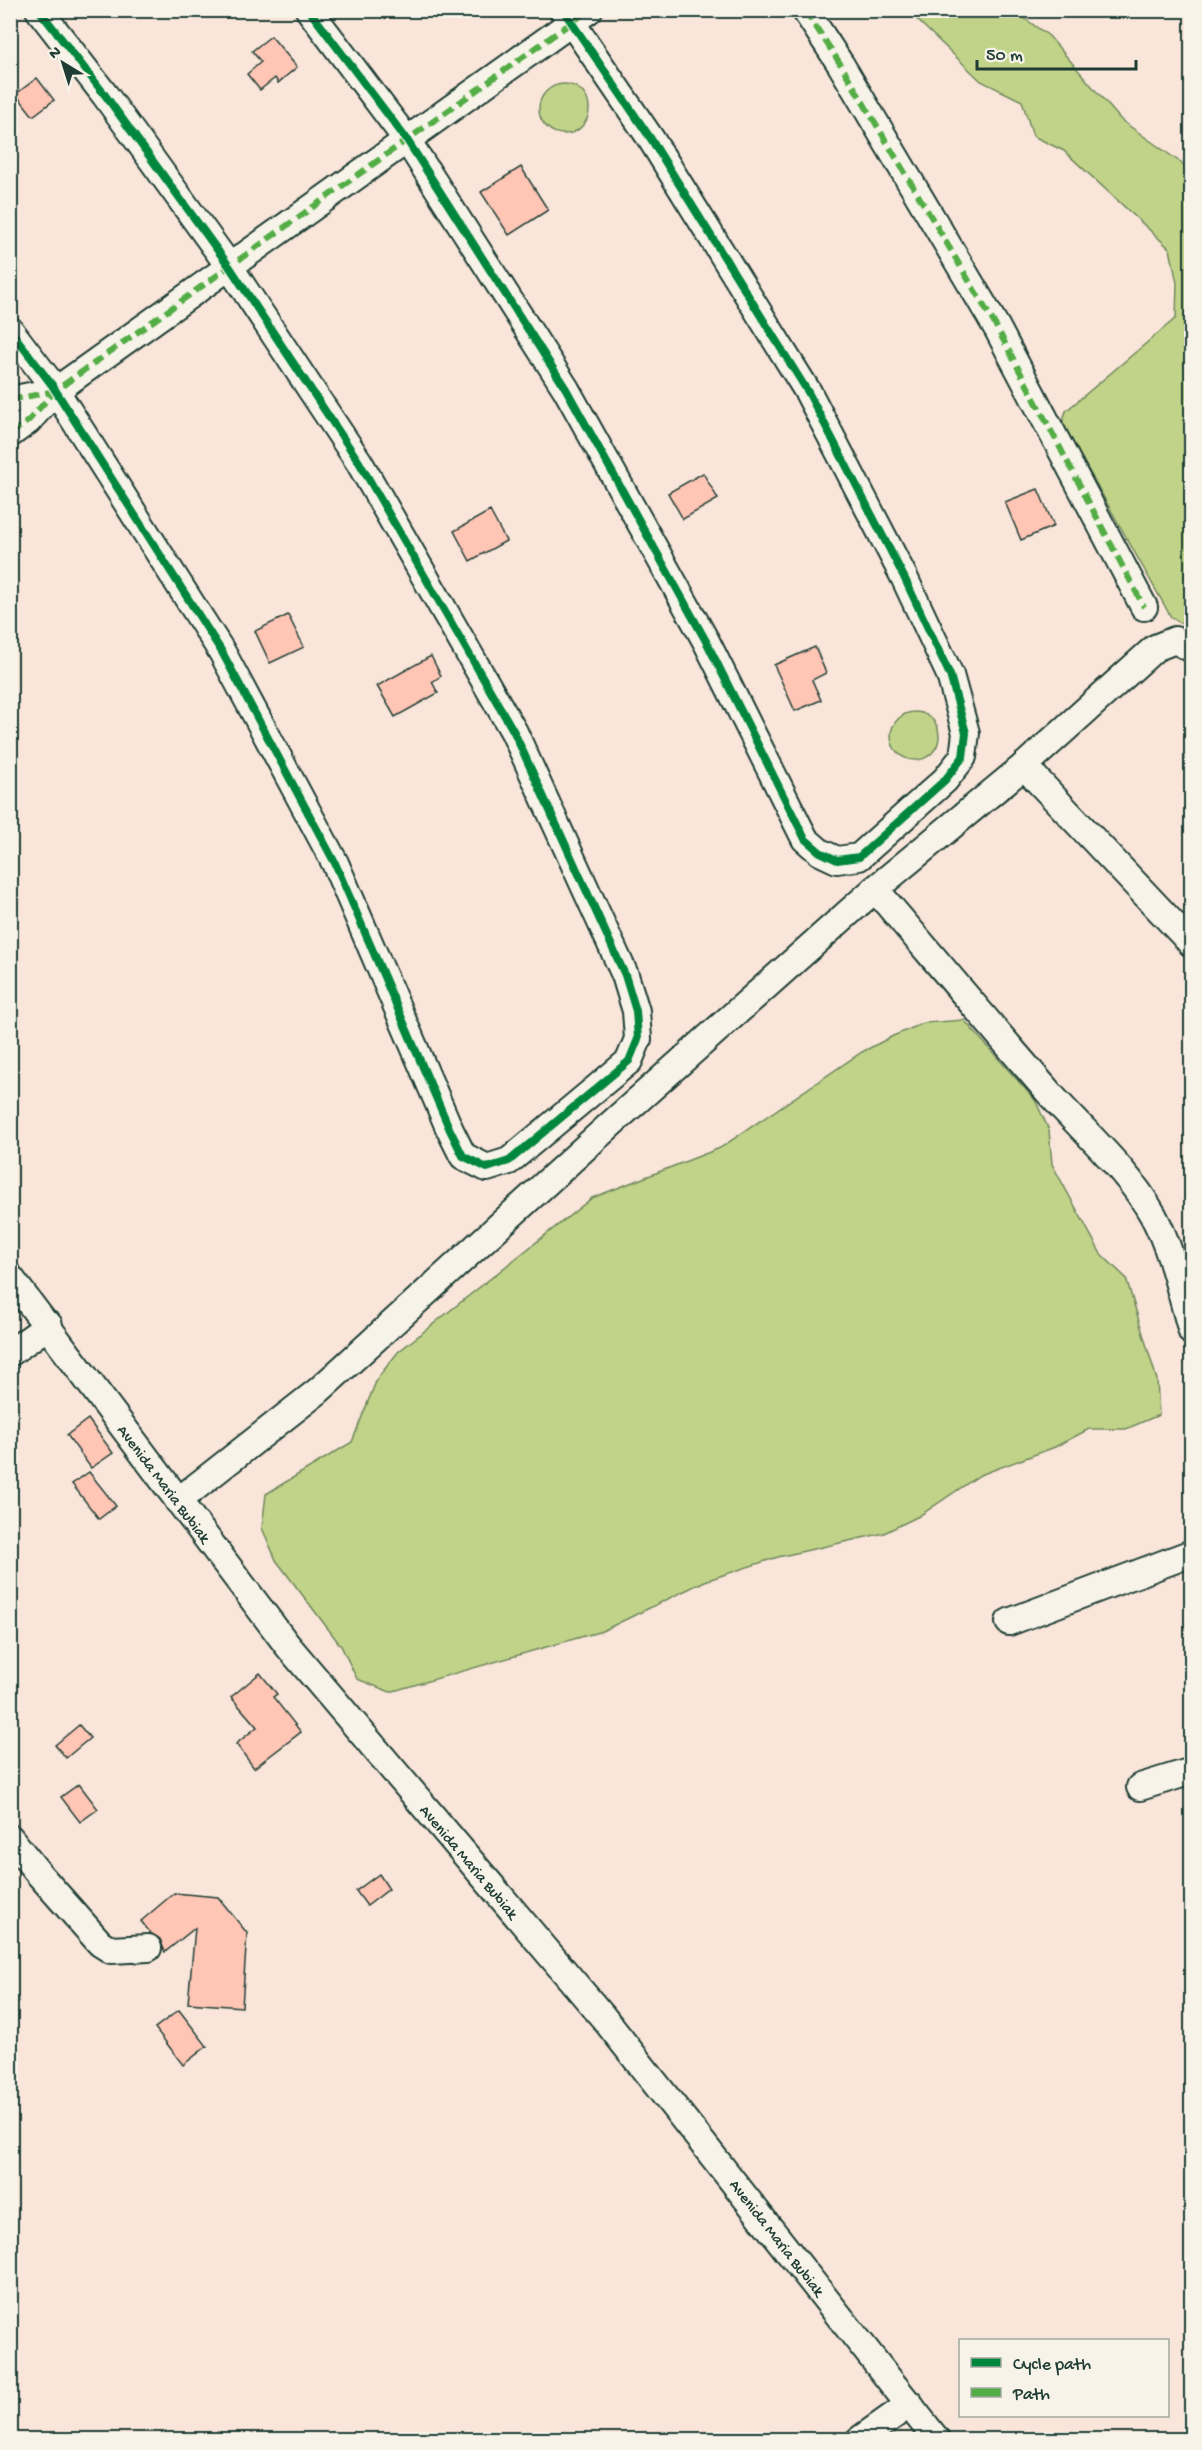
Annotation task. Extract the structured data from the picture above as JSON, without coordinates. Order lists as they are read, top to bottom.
{
  "streets": {
    "street": ["Avenida Maria Bubiak"]
  },
  "legend": ["Cycle path", "Path"],
  "scale_bar": "50 m",
  "north": "top left"
}
